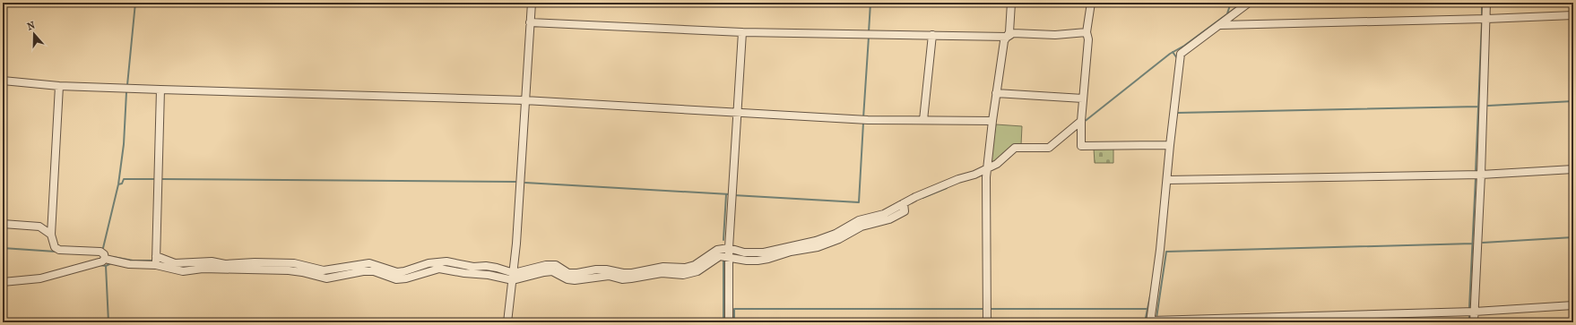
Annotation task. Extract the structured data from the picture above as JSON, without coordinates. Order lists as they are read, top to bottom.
{
  "north": "top"
}
